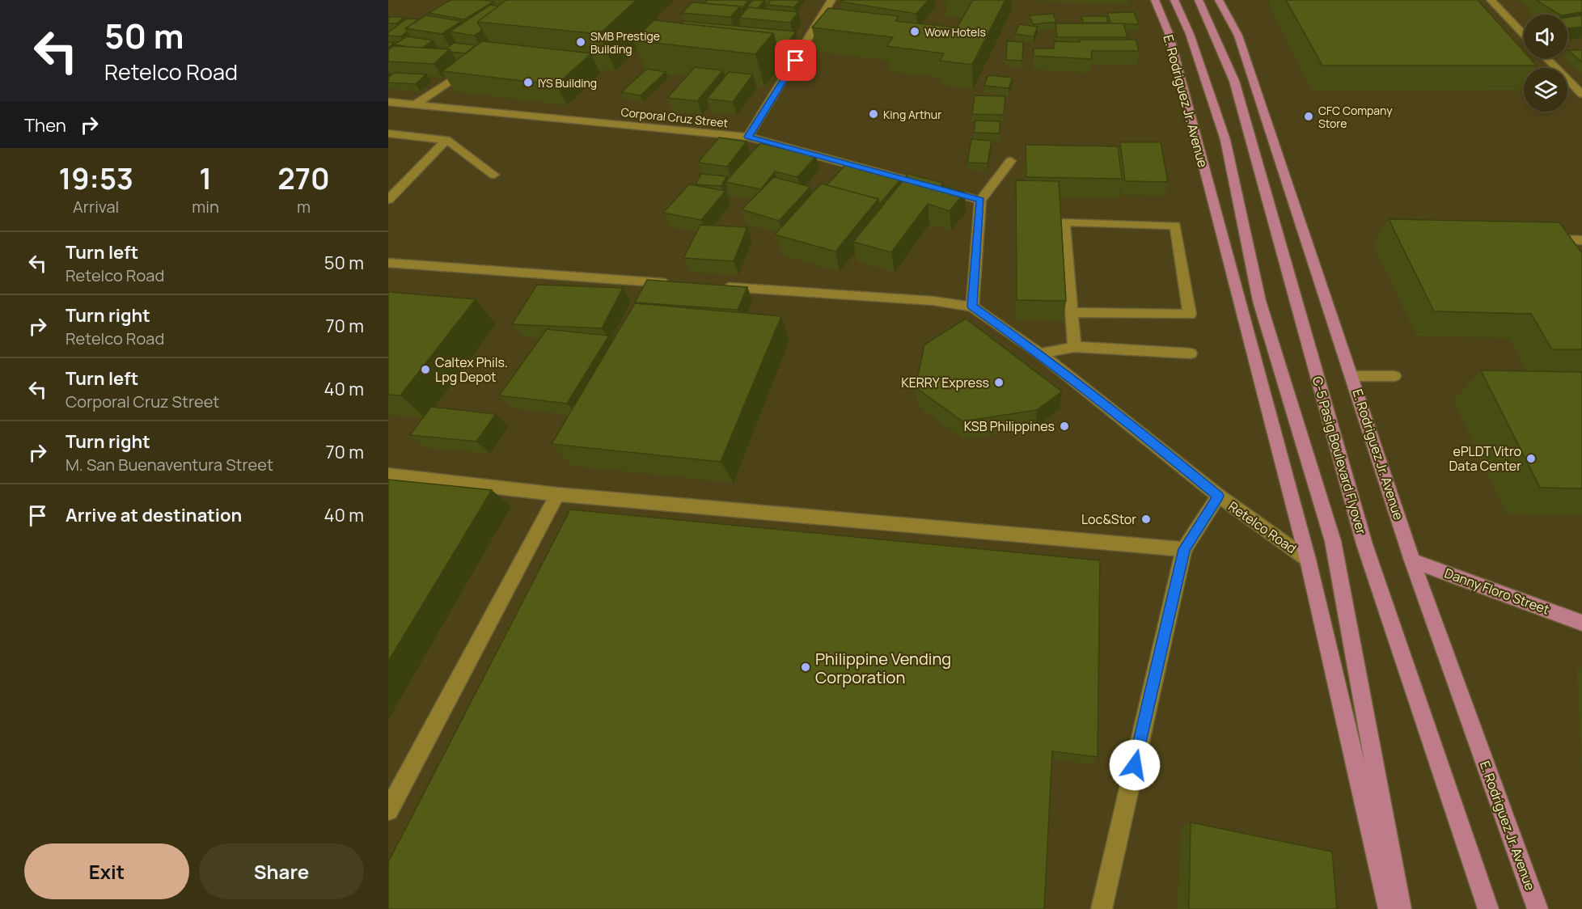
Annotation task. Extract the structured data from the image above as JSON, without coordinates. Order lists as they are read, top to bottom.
{
  "streets": {
    "main road": ["E. Rodriguez Jr. Avenue", "C-5 Pasig Boulevard Flyover", "Danny Floro Street"],
    "street": ["Corporal Cruz Street", "Retelco Road"]
  },
  "crossings": [
    ["E. Rodriguez Jr. Avenue", "Retelco Road"],
    ["E. Rodriguez Jr. Avenue", "Danny Floro Street"]
  ],
  "places": [
    "Wow Hotels",
    "SMB Prestige Building",
    "IYS Building",
    "King Arthur",
    "CFC Company Store",
    "Caltex Phils. Lpg Depot",
    "KERRY Express",
    "KSB Philippines",
    "ePLDT Vitro Data Center",
    "Loc&Stor",
    "Philippine Vending Corporation"
  ],
  "page": {
    "turn": ["50 m", "Retelco Road"],
    "then": "Then",
    "eta": [
      "19:53",
      "Arrival",
      "1",
      "min",
      "270",
      "m"
    ],
    "list": [
      {
        "name": "Turn left",
        "note": "Retelco Road",
        "value": "50 m"
      },
      {
        "name": "Turn right",
        "note": "Retelco Road",
        "value": "70 m"
      },
      {
        "name": "Turn left",
        "note": "Corporal Cruz Street",
        "value": "40 m"
      },
      {
        "name": "Turn right",
        "note": "M. San Buenaventura Street",
        "value": "70 m"
      },
      {
        "name": "Arrive at destination",
        "value": "40 m"
      }
    ],
    "buttons": ["Exit", "Share"]
  }
}
